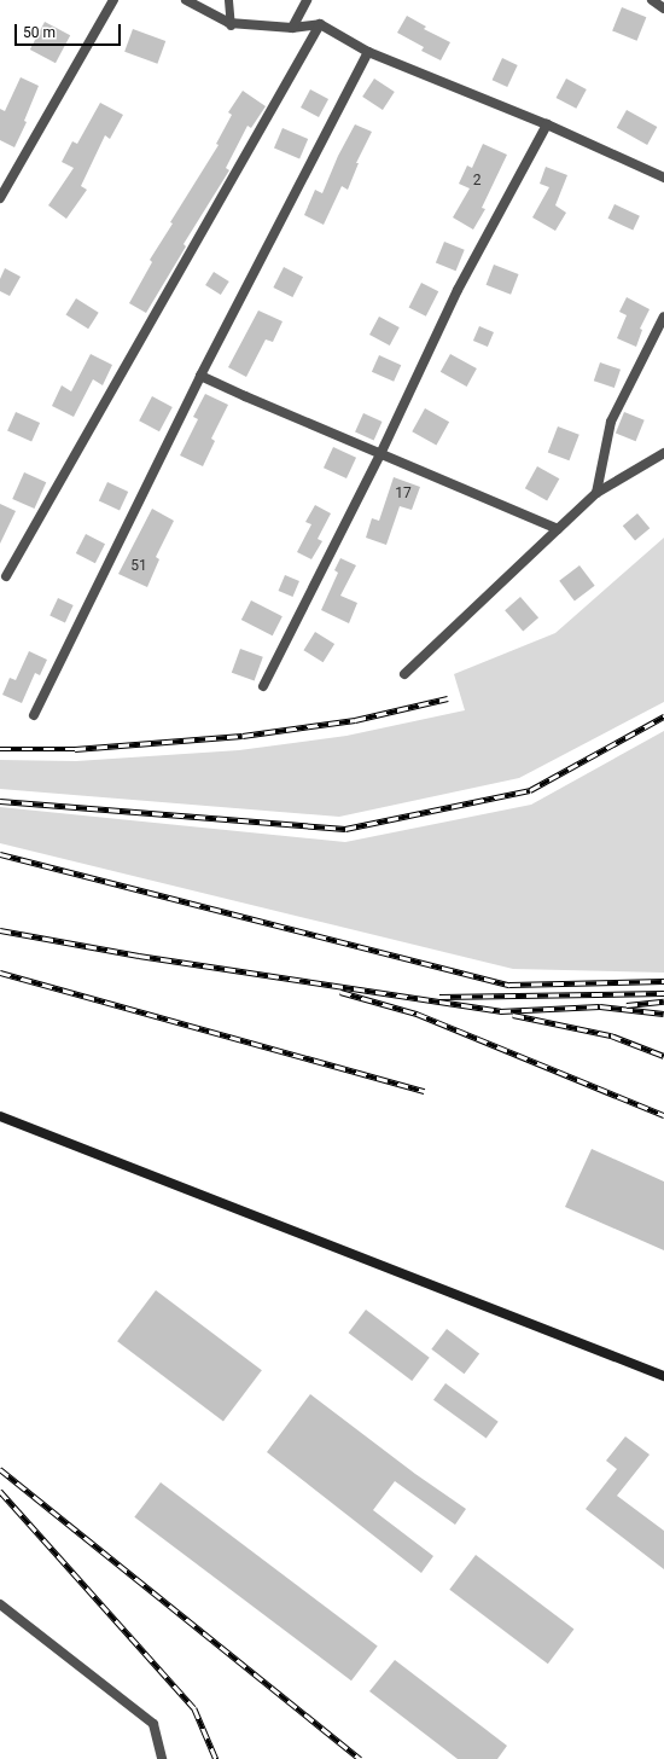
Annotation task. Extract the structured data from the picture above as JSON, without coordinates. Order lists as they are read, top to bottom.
{
  "house_numbers": ["2", "17", "51"],
  "scale_bar": "50 m"
}
